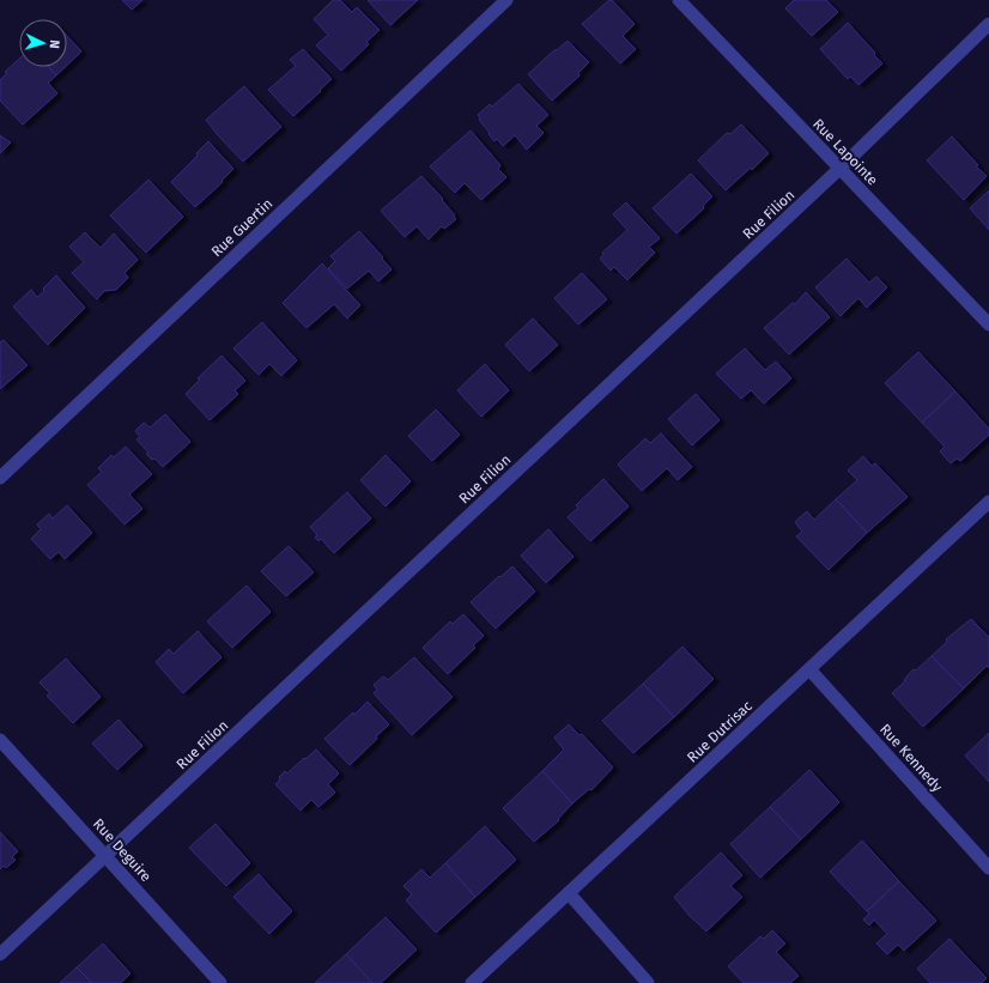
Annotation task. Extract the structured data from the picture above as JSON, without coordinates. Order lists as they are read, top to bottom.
{
  "streets": {
    "street": [
      "Rue Lapointe",
      "Rue Filion",
      "Rue Guertin",
      "Rue Dutrisac",
      "Rue Kennedy",
      "Rue Deguire"
    ]
  },
  "crossings": [
    ["Rue Lapointe", "Rue Filion"],
    ["Rue Filion", "Rue Deguire"],
    ["Rue Dutrisac", "Rue Kennedy"]
  ],
  "north": "right"
}
